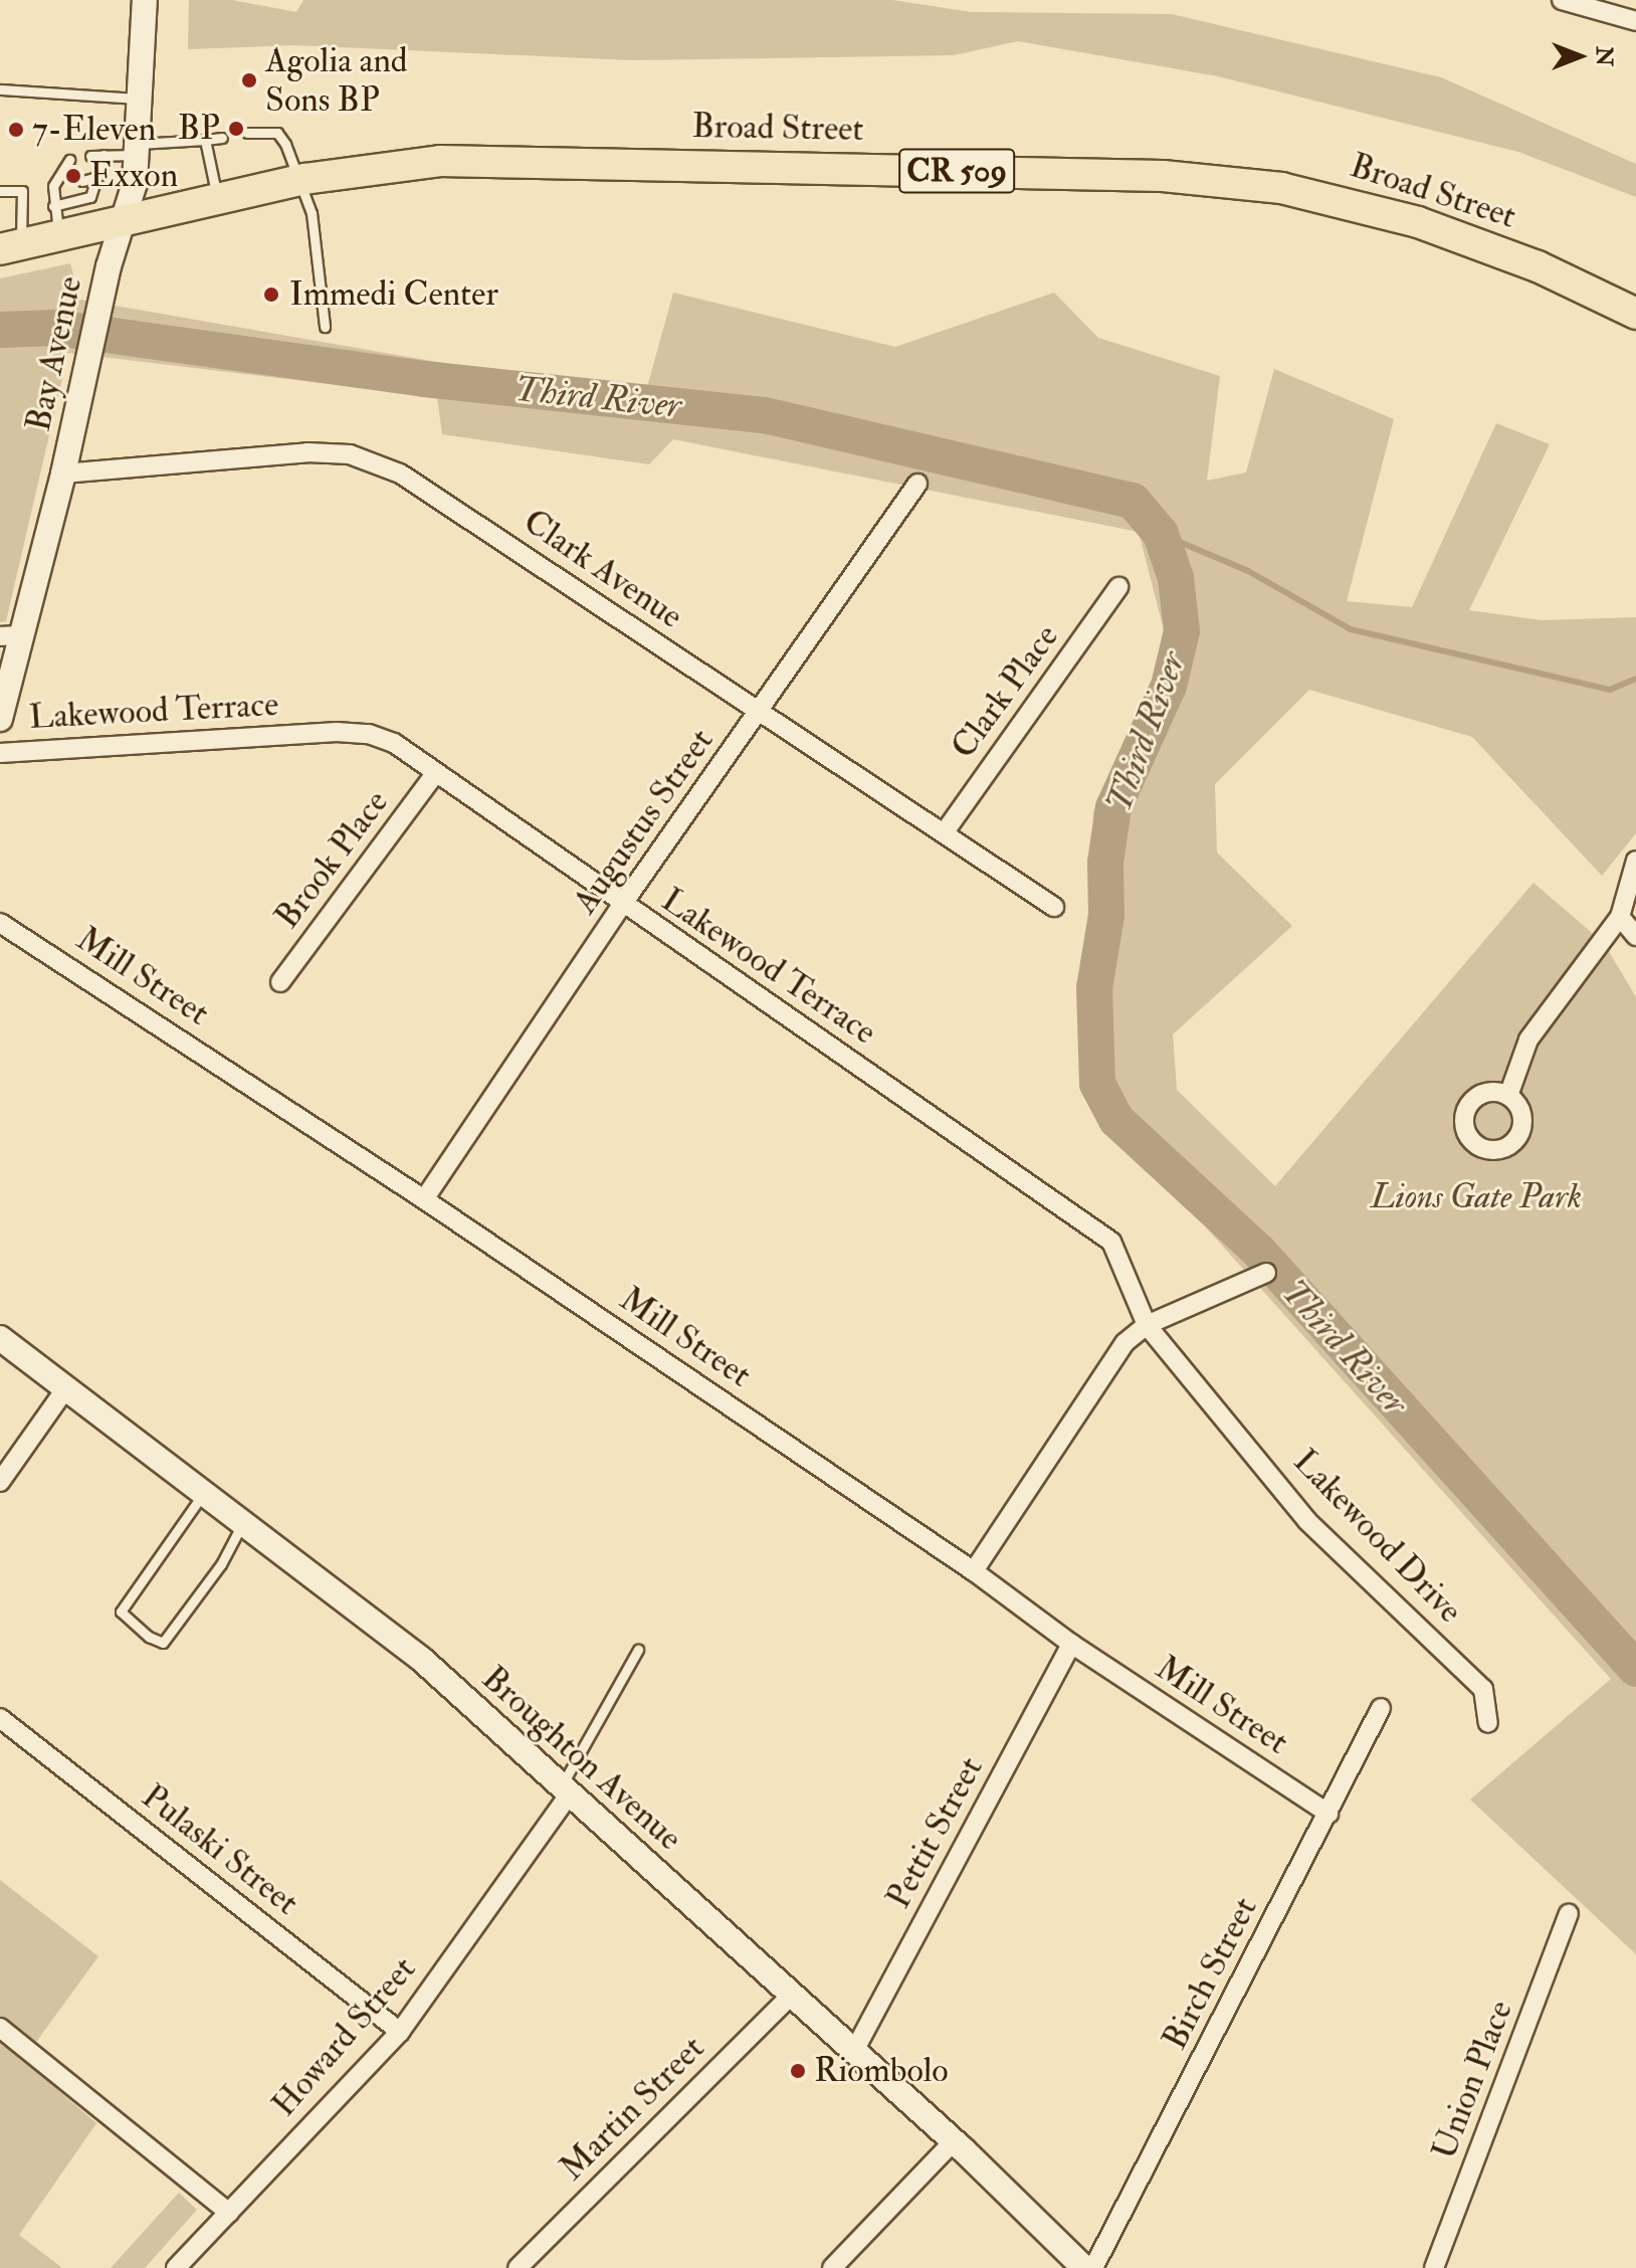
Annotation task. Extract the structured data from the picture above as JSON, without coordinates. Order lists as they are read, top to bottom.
{
  "streets": {
    "main road": ["Broad Street", "CR 509"],
    "street": [
      "Bay Avenue",
      "Clark Avenue",
      "Clark Place",
      "Lakewood Terrace",
      "Augustus Street",
      "Brook Place",
      "Mill Street",
      "Lakewood Drive",
      "Broughton Avenue",
      "Pettit Street",
      "Pulaski Street",
      "Birch Street",
      "Howard Street",
      "Union Place",
      "Martin Street"
    ]
  },
  "crossings": [
    ["Broad Street", "Bay Avenue"],
    ["Bay Avenue", "Clark Avenue"],
    ["Clark Avenue", "Clark Place"],
    ["Clark Avenue", "Augustus Street"],
    ["Lakewood Terrace", "Augustus Street"],
    ["Lakewood Terrace", "Brook Place"],
    ["Lakewood Terrace", "Lakewood Drive"],
    ["Augustus Street", "Mill Street"],
    ["Mill Street", "Pettit Street"],
    ["Mill Street", "Birch Street"],
    ["Broughton Avenue", "Pettit Street"],
    ["Broughton Avenue", "Howard Street"],
    ["Broughton Avenue", "Martin Street"],
    ["Pulaski Street", "Howard Street"]
  ],
  "water": ["Third River"],
  "parks": ["Lions Gate Park"],
  "places": [
    "Agolia and Sons BP",
    "BP",
    "7-Eleven",
    "Exxon",
    "Immedi Center",
    "Riombolo"
  ],
  "north": "right"
}
